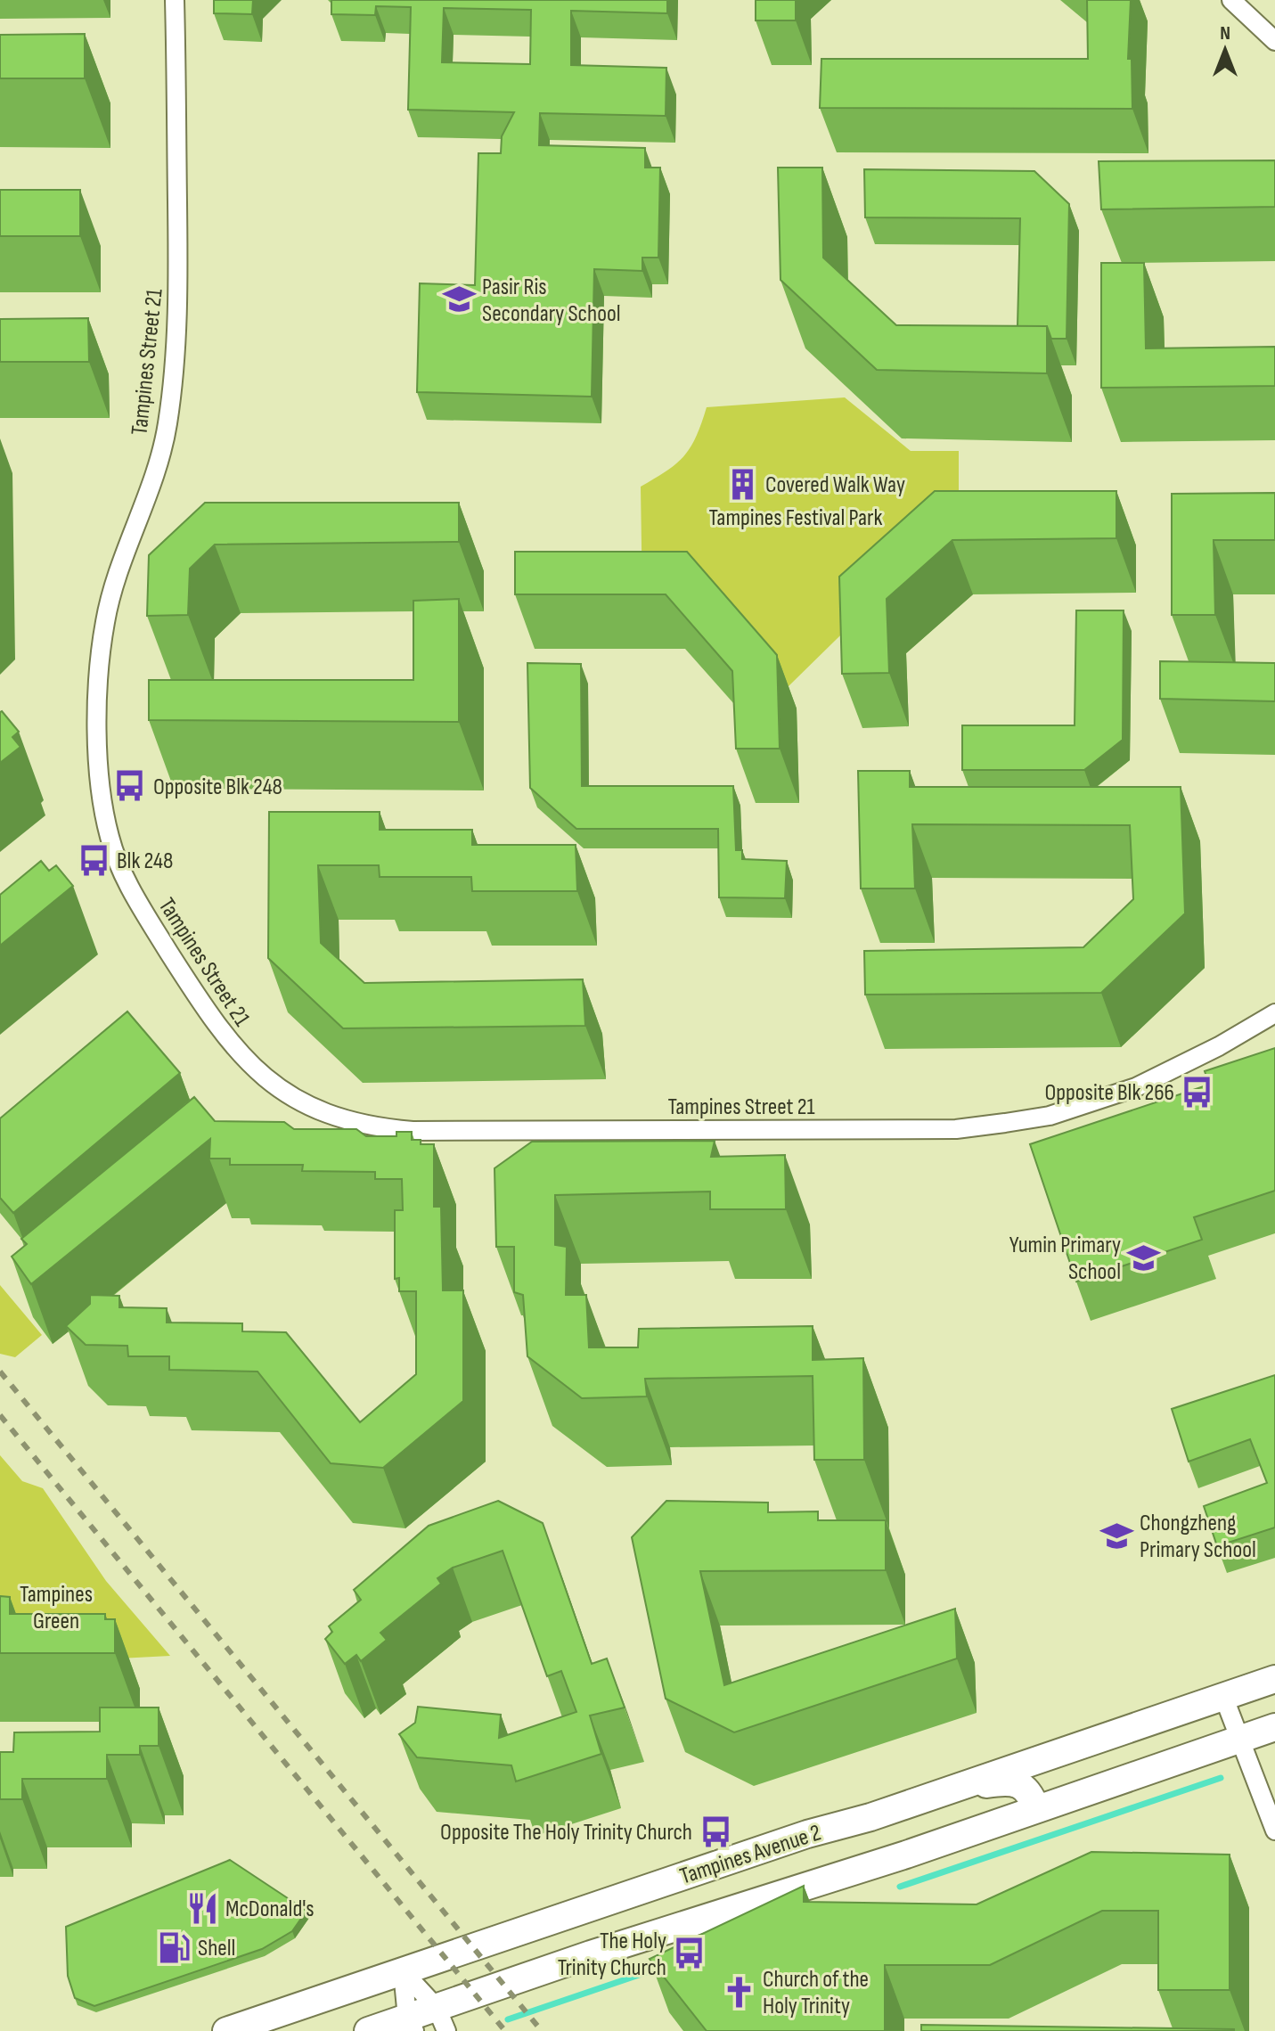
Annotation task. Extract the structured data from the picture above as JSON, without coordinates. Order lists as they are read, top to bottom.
{
  "streets": {
    "main road": ["Tampines Avenue 2"],
    "street": ["Tampines Street 21"]
  },
  "parks": ["Tampines Festival Park", "Tampines Green"],
  "places": {
    "school or university": ["Pasir Ris Secondary School", "Yumin Primary School", "Chongzheng Primary School"],
    "building": ["Covered Walk Way"],
    "bus stop": [
      "Opposite Blk 248",
      "Blk 248",
      "Opposite Blk 266",
      "Opposite The Holy Trinity Church",
      "The Holy Trinity Church"
    ],
    "restaurant": ["McDonald's"],
    "fuel station": ["Shell"],
    "church": ["Church of the Holy Trinity"]
  },
  "north": "top"
}
